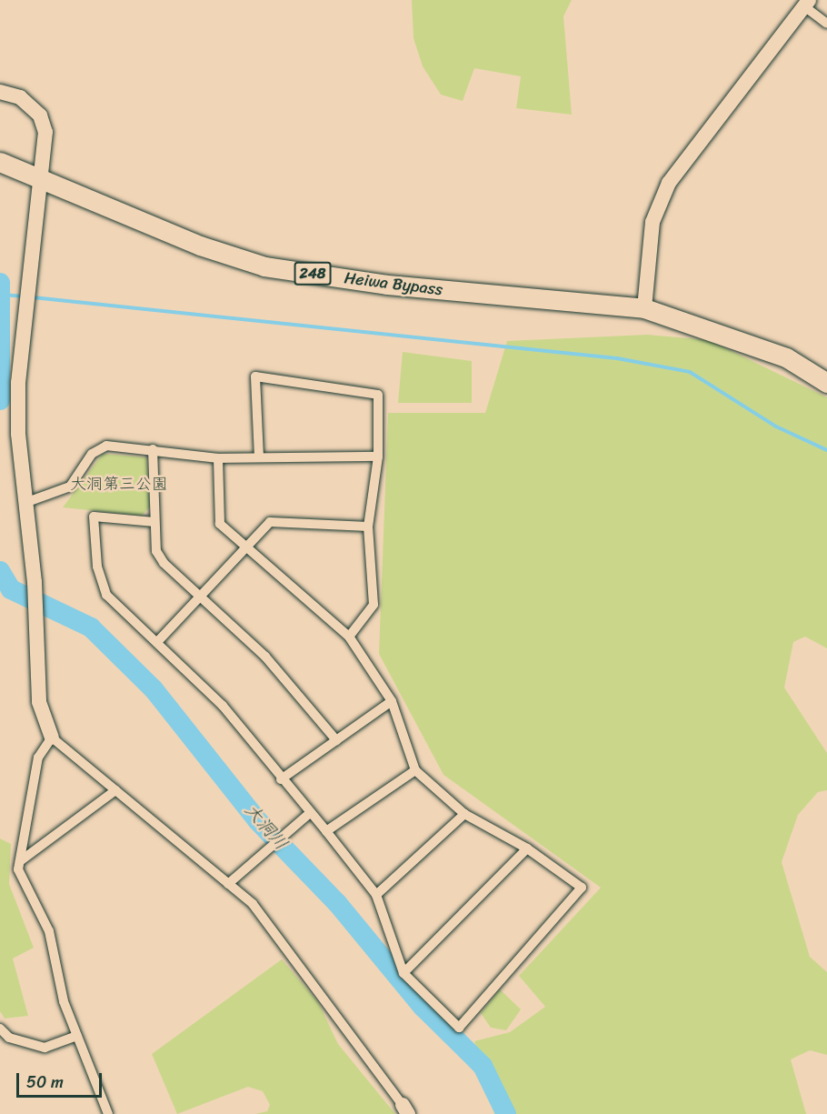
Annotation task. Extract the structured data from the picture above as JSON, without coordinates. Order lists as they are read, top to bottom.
{
  "streets": {
    "highway": ["248", "Heiwa Bypass"]
  },
  "crossings": [
    ["248", "Heiwa Bypass"]
  ],
  "water": ["大洞川"],
  "parks": ["大洞第三公園"],
  "scale_bar": "50 m"
}
